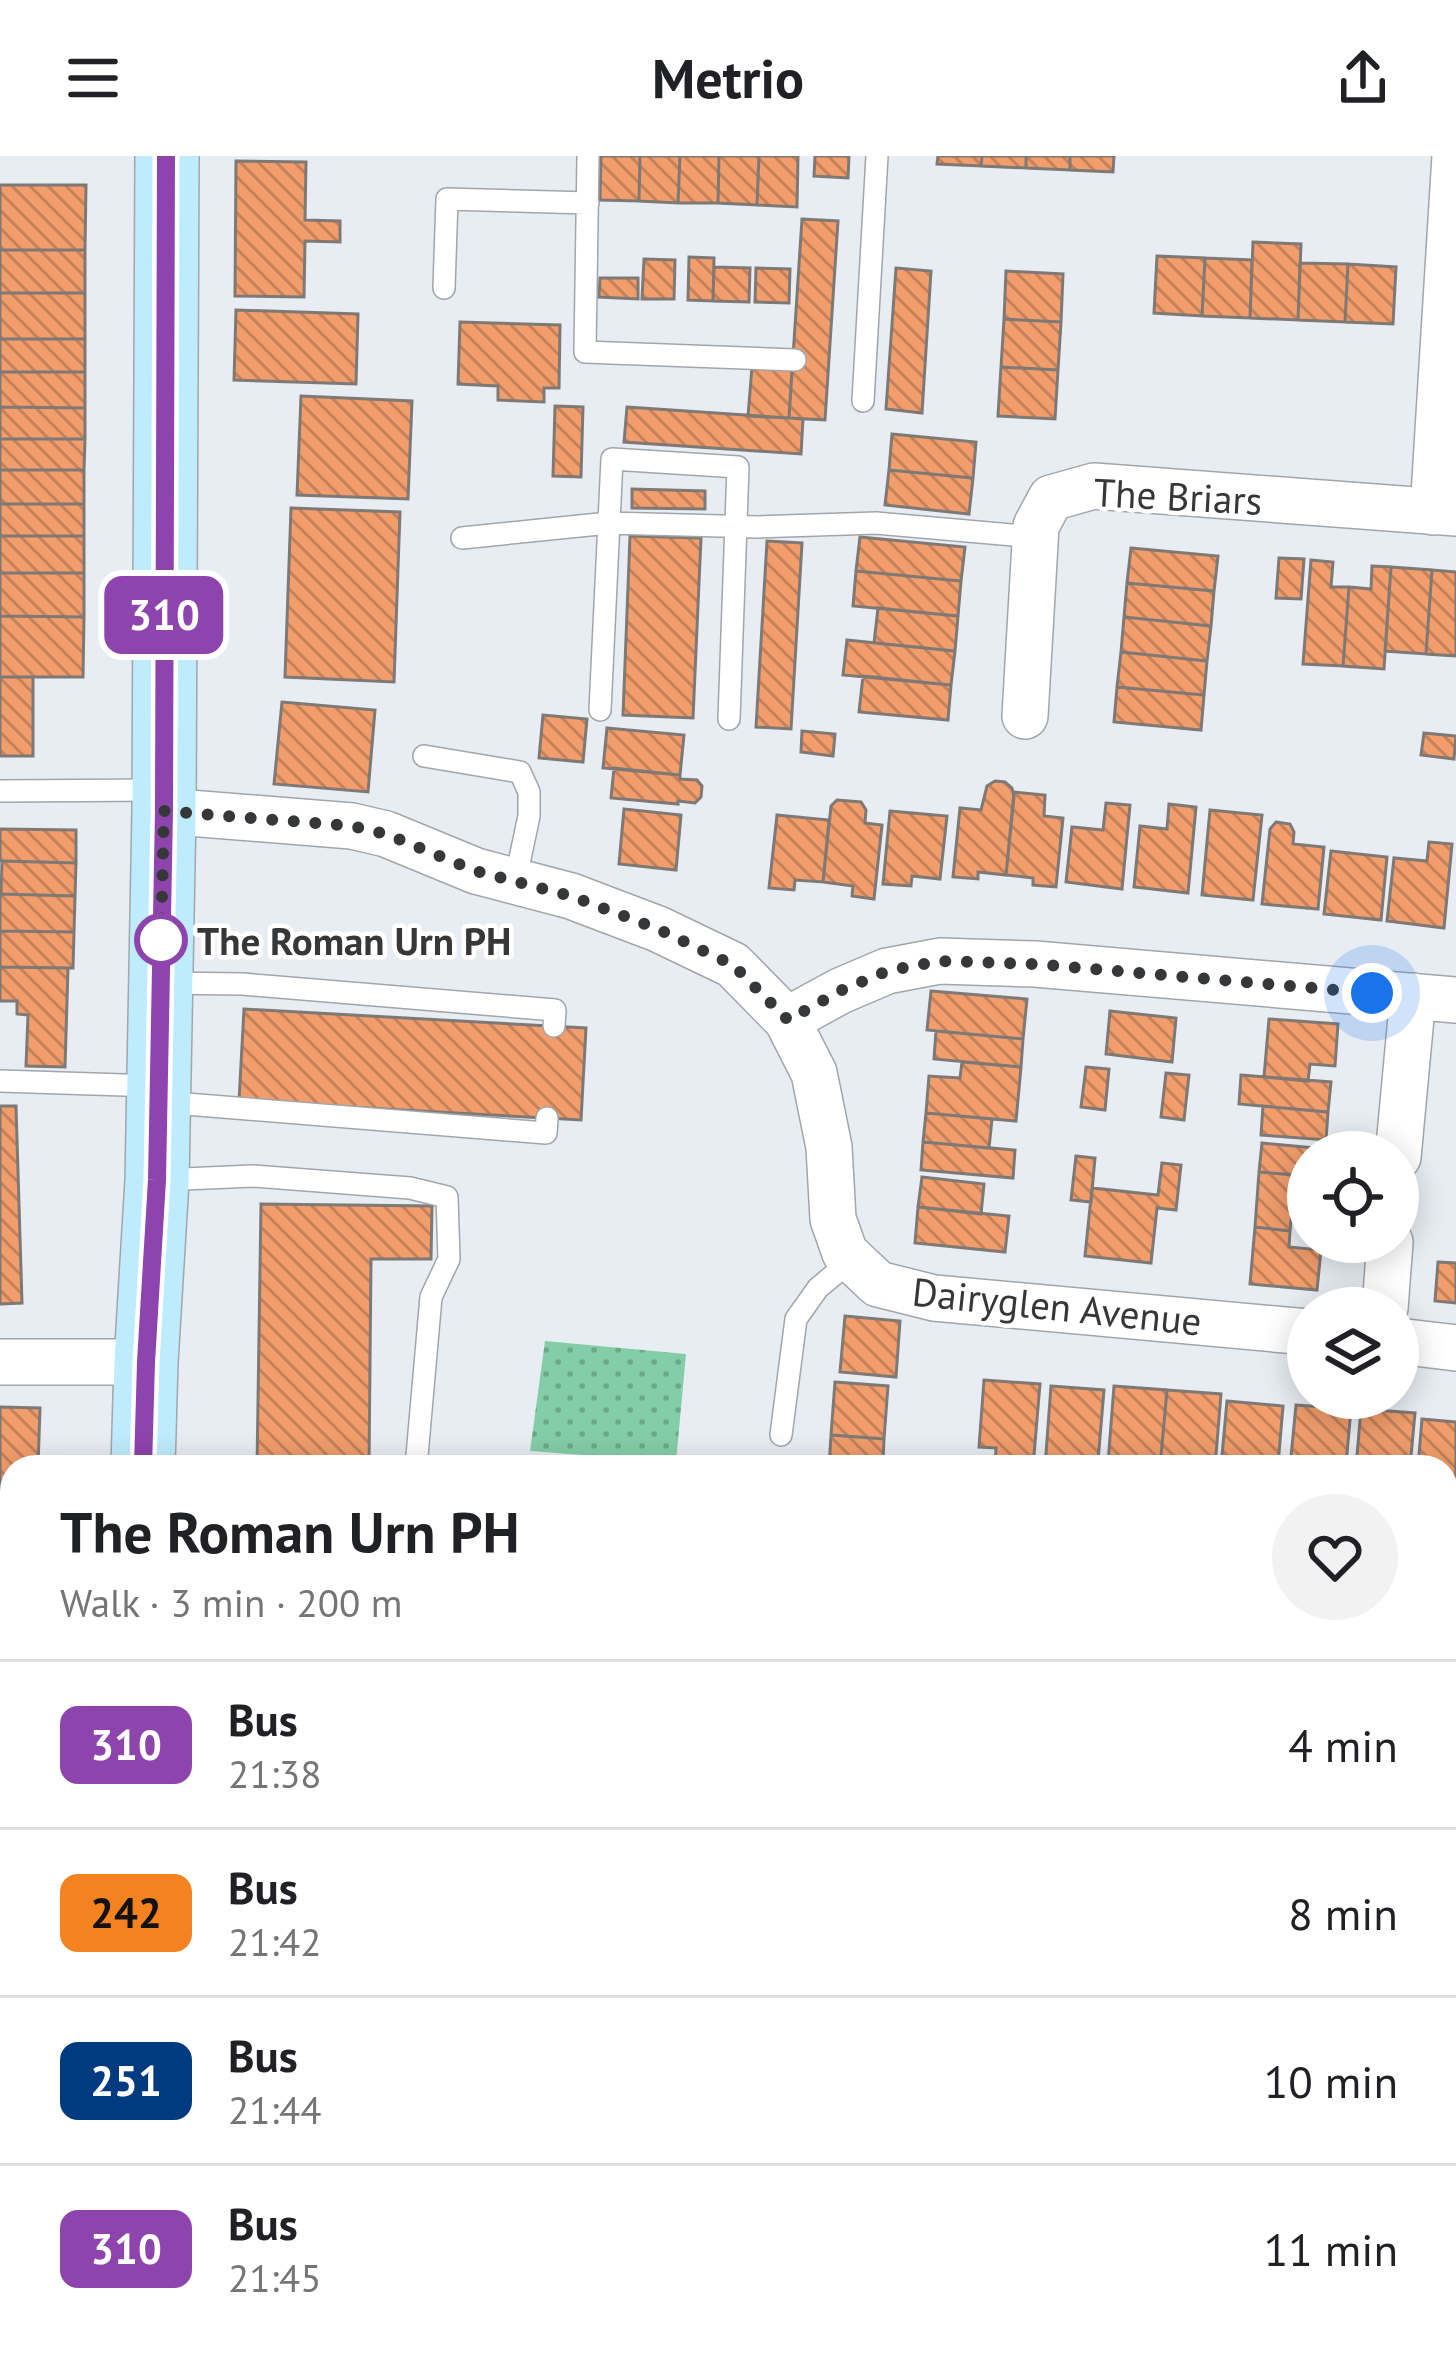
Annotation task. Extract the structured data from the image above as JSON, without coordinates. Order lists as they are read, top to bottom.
{
  "streets": {
    "street": ["The Briars", "Dairyglen Avenue"]
  },
  "places": ["The Roman Urn PH"],
  "lines": ["bus line 310"],
  "page": {
    "header": "Metrio",
    "on_map": "310",
    "heading": ["The Roman Urn PH", "Walk · 3 min · 200 m"],
    "list": [
      {
        "mark": "310",
        "name": "Bus",
        "note": "21:38",
        "value": "4 min"
      },
      {
        "mark": "242",
        "name": "Bus",
        "note": "21:42",
        "value": "8 min"
      },
      {
        "mark": "251",
        "name": "Bus",
        "note": "21:44",
        "value": "10 min"
      },
      {
        "mark": "310",
        "name": "Bus",
        "note": "21:45",
        "value": "11 min"
      }
    ]
  }
}
